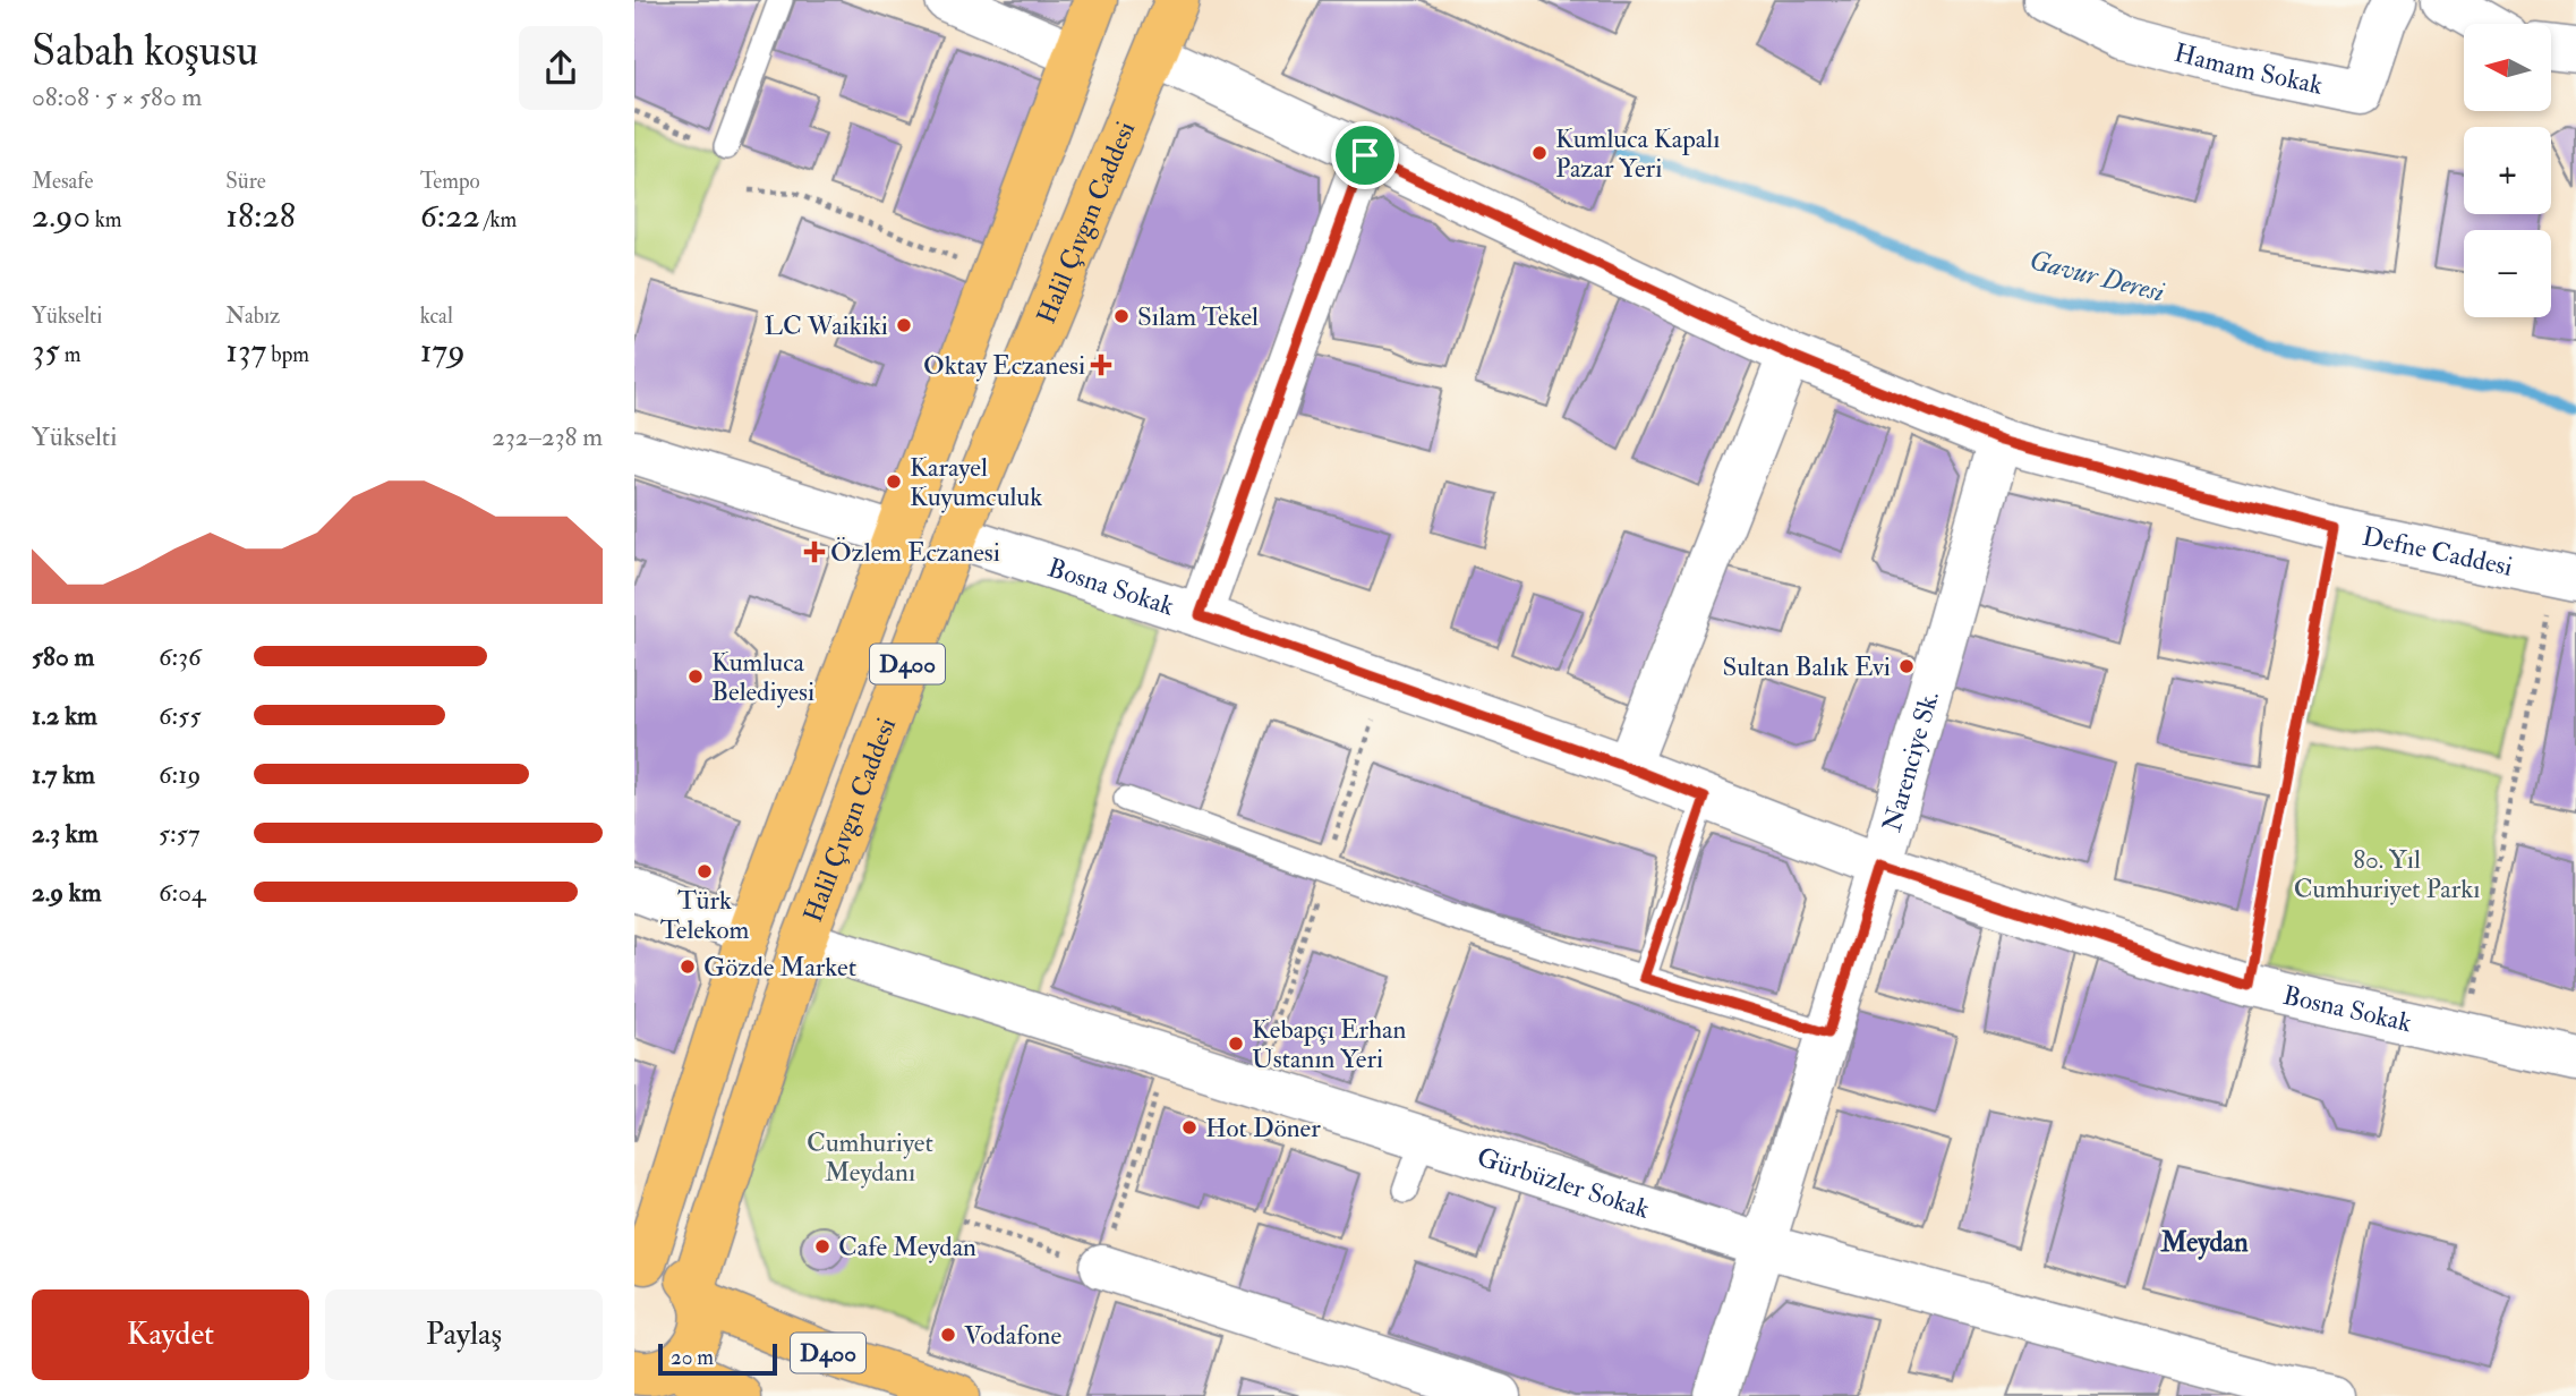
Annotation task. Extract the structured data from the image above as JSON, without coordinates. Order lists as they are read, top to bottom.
{
  "streets": {
    "highway": ["Halil Çıvgın Caddesi", "D400"],
    "street": [
      "Hamam Sokak",
      "Defne Caddesi",
      "Bosna Sokak",
      "Narenciye Sk.",
      "Gürbüzler Sokak"
    ]
  },
  "crossings": [
    ["Halil Çıvgın Caddesi", "Defne Caddesi"],
    ["Halil Çıvgın Caddesi", "Bosna Sokak"],
    ["Halil Çıvgın Caddesi", "D400"],
    ["Halil Çıvgın Caddesi", "Gürbüzler Sokak"],
    ["Defne Caddesi", "D400"],
    ["Defne Caddesi", "Narenciye Sk."],
    ["Bosna Sokak", "Narenciye Sk."],
    ["Narenciye Sk.", "Gürbüzler Sokak"]
  ],
  "districts": ["Meydan"],
  "water": ["Gavur Deresi"],
  "parks": ["80. Yıl Cumhuriyet Parkı", "Cumhuriyet Meydanı"],
  "places": {
    "other": [
      "Kumluca Kapalı Pazar Yeri",
      "Sılam Tekel",
      "LC Waikiki",
      "Karayel Kuyumculuk",
      "Sultan Balık Evi",
      "Kumluca Belediyesi",
      "Türk Telekom",
      "Gözde Market",
      "Kebapçı Erhan Ustanın Yeri",
      "Hot Döner",
      "Cafe Meydan",
      "Vodafone"
    ],
    "health": ["Oktay Eczanesi", "Özlem Eczanesi"]
  },
  "scale_bar": "20 m",
  "north": "left",
  "page": {
    "heading": ["Sabah koşusu", "08:08 · 5 × 580 m"],
    "map_buttons": ["+", "−"],
    "stats": [
      ["Mesafe", "2.90 km"],
      ["Süre", "18:28"],
      ["Tempo", "6:22 /km"],
      ["Yükselti", "35 m"],
      ["Nabız", "137 bpm"],
      ["kcal", "179"]
    ],
    "chart": ["Yükselti", "232–238 m"],
    "list": [
      {
        "name": "580 m",
        "note": "6:36"
      },
      {
        "name": "1.2 km",
        "note": "6:55"
      },
      {
        "name": "1.7 km",
        "note": "6:19"
      },
      {
        "name": "2.3 km",
        "note": "5:57"
      },
      {
        "name": "2.9 km",
        "note": "6:04"
      }
    ],
    "buttons": ["Kaydet", "Paylaş"],
    "scale": "20 m"
  }
}
